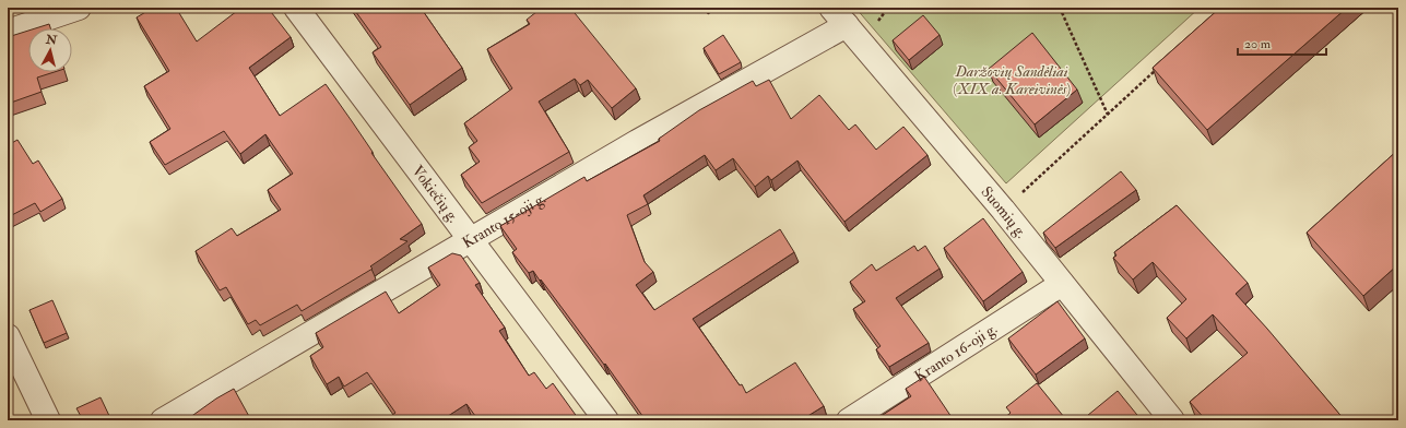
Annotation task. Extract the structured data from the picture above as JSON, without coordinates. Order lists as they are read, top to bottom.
{
  "streets": {
    "street": [
      "Vokiečių g.",
      "Suomių g.",
      "Kranto 15-oji g.",
      "Kranto 16-oji g."
    ]
  },
  "crossings": [
    ["Vokiečių g.", "Kranto 15-oji g."],
    ["Suomių g.", "Kranto 15-oji g."],
    ["Suomių g.", "Kranto 16-oji g."]
  ],
  "parks": ["Daržovių Sandėliai (XIX a. Kareivinės)"],
  "scale_bar": "20 m",
  "north": "top"
}
